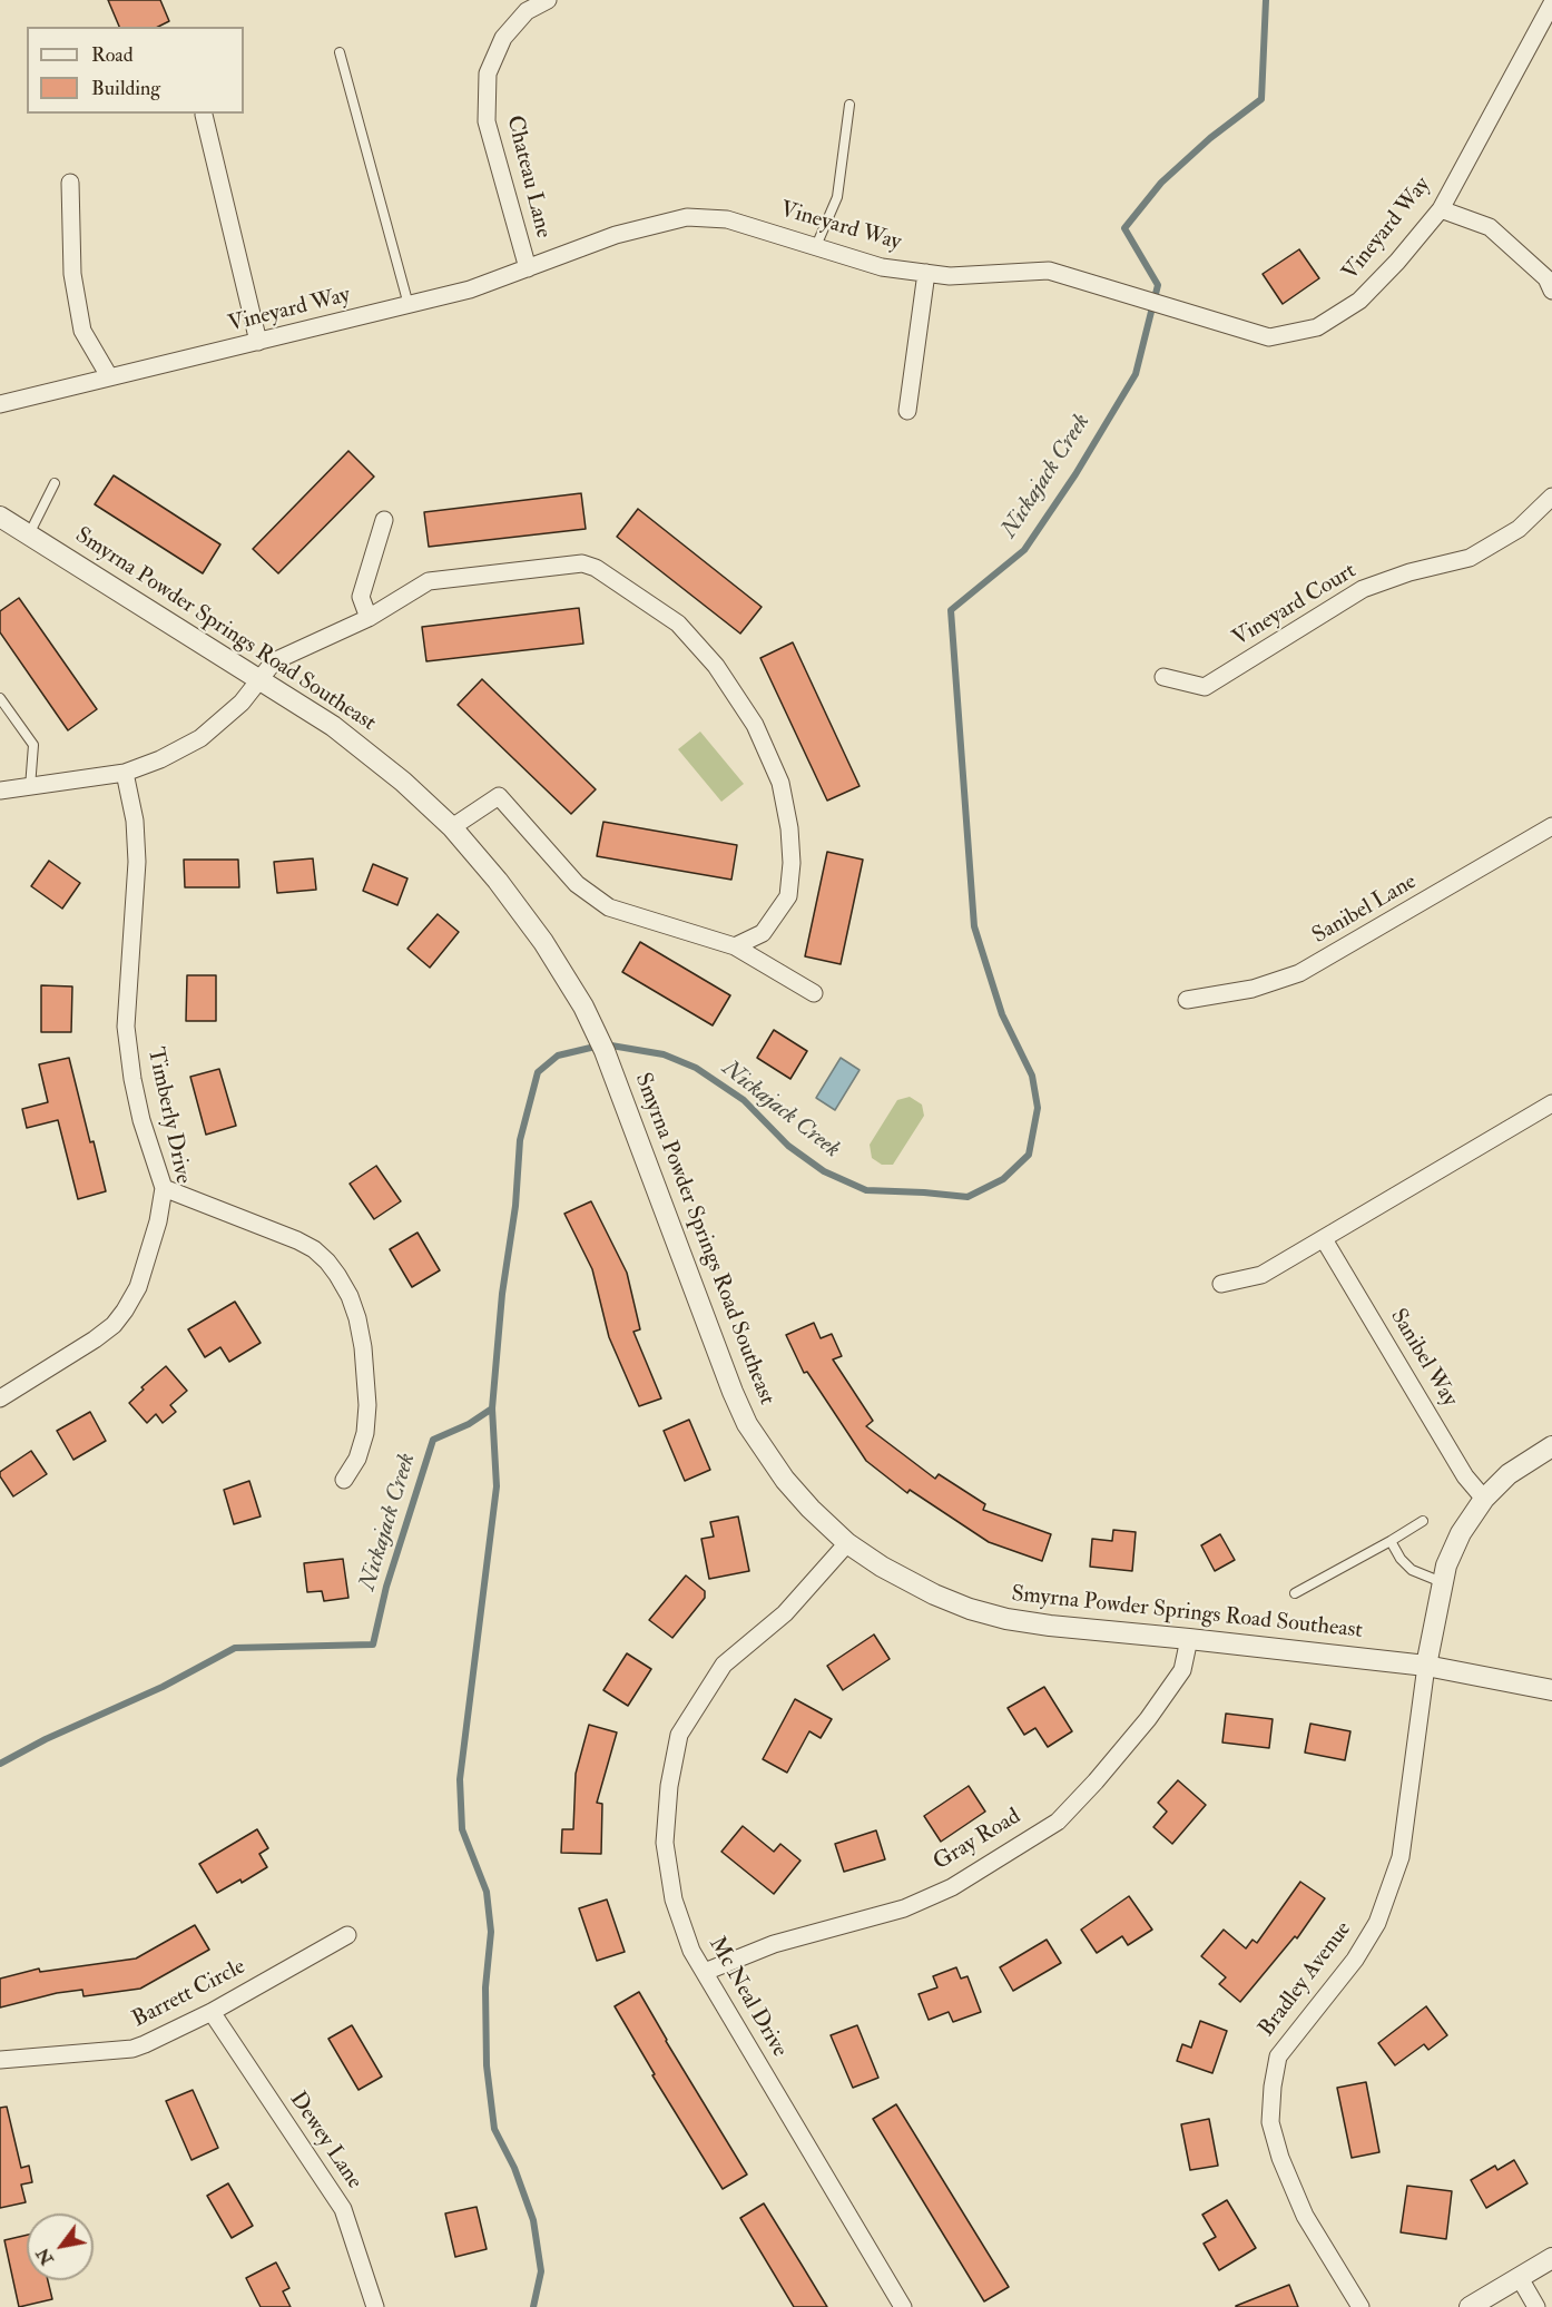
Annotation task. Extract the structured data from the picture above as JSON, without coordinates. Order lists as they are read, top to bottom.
{
  "streets": {
    "street": [
      "Chateau Lane",
      "Vineyard Way",
      "Vineyard Court",
      "Smyrna Powder Springs Road Southeast",
      "Sanibel Lane",
      "Timberly Drive",
      "Sanibel Way",
      "Gray Road",
      "Bradley Avenue",
      "Barrett Circle",
      "Mc Neal Drive",
      "Dewey Lane"
    ]
  },
  "crossings": [
    ["Chateau Lane", "Vineyard Way"],
    ["Smyrna Powder Springs Road Southeast", "Gray Road"],
    ["Smyrna Powder Springs Road Southeast", "Bradley Avenue"],
    ["Smyrna Powder Springs Road Southeast", "Mc Neal Drive"],
    ["Gray Road", "Mc Neal Drive"],
    ["Barrett Circle", "Dewey Lane"]
  ],
  "water": ["Nickajack Creek"],
  "legend": ["Road", "Building"],
  "north": "bottom left"
}
